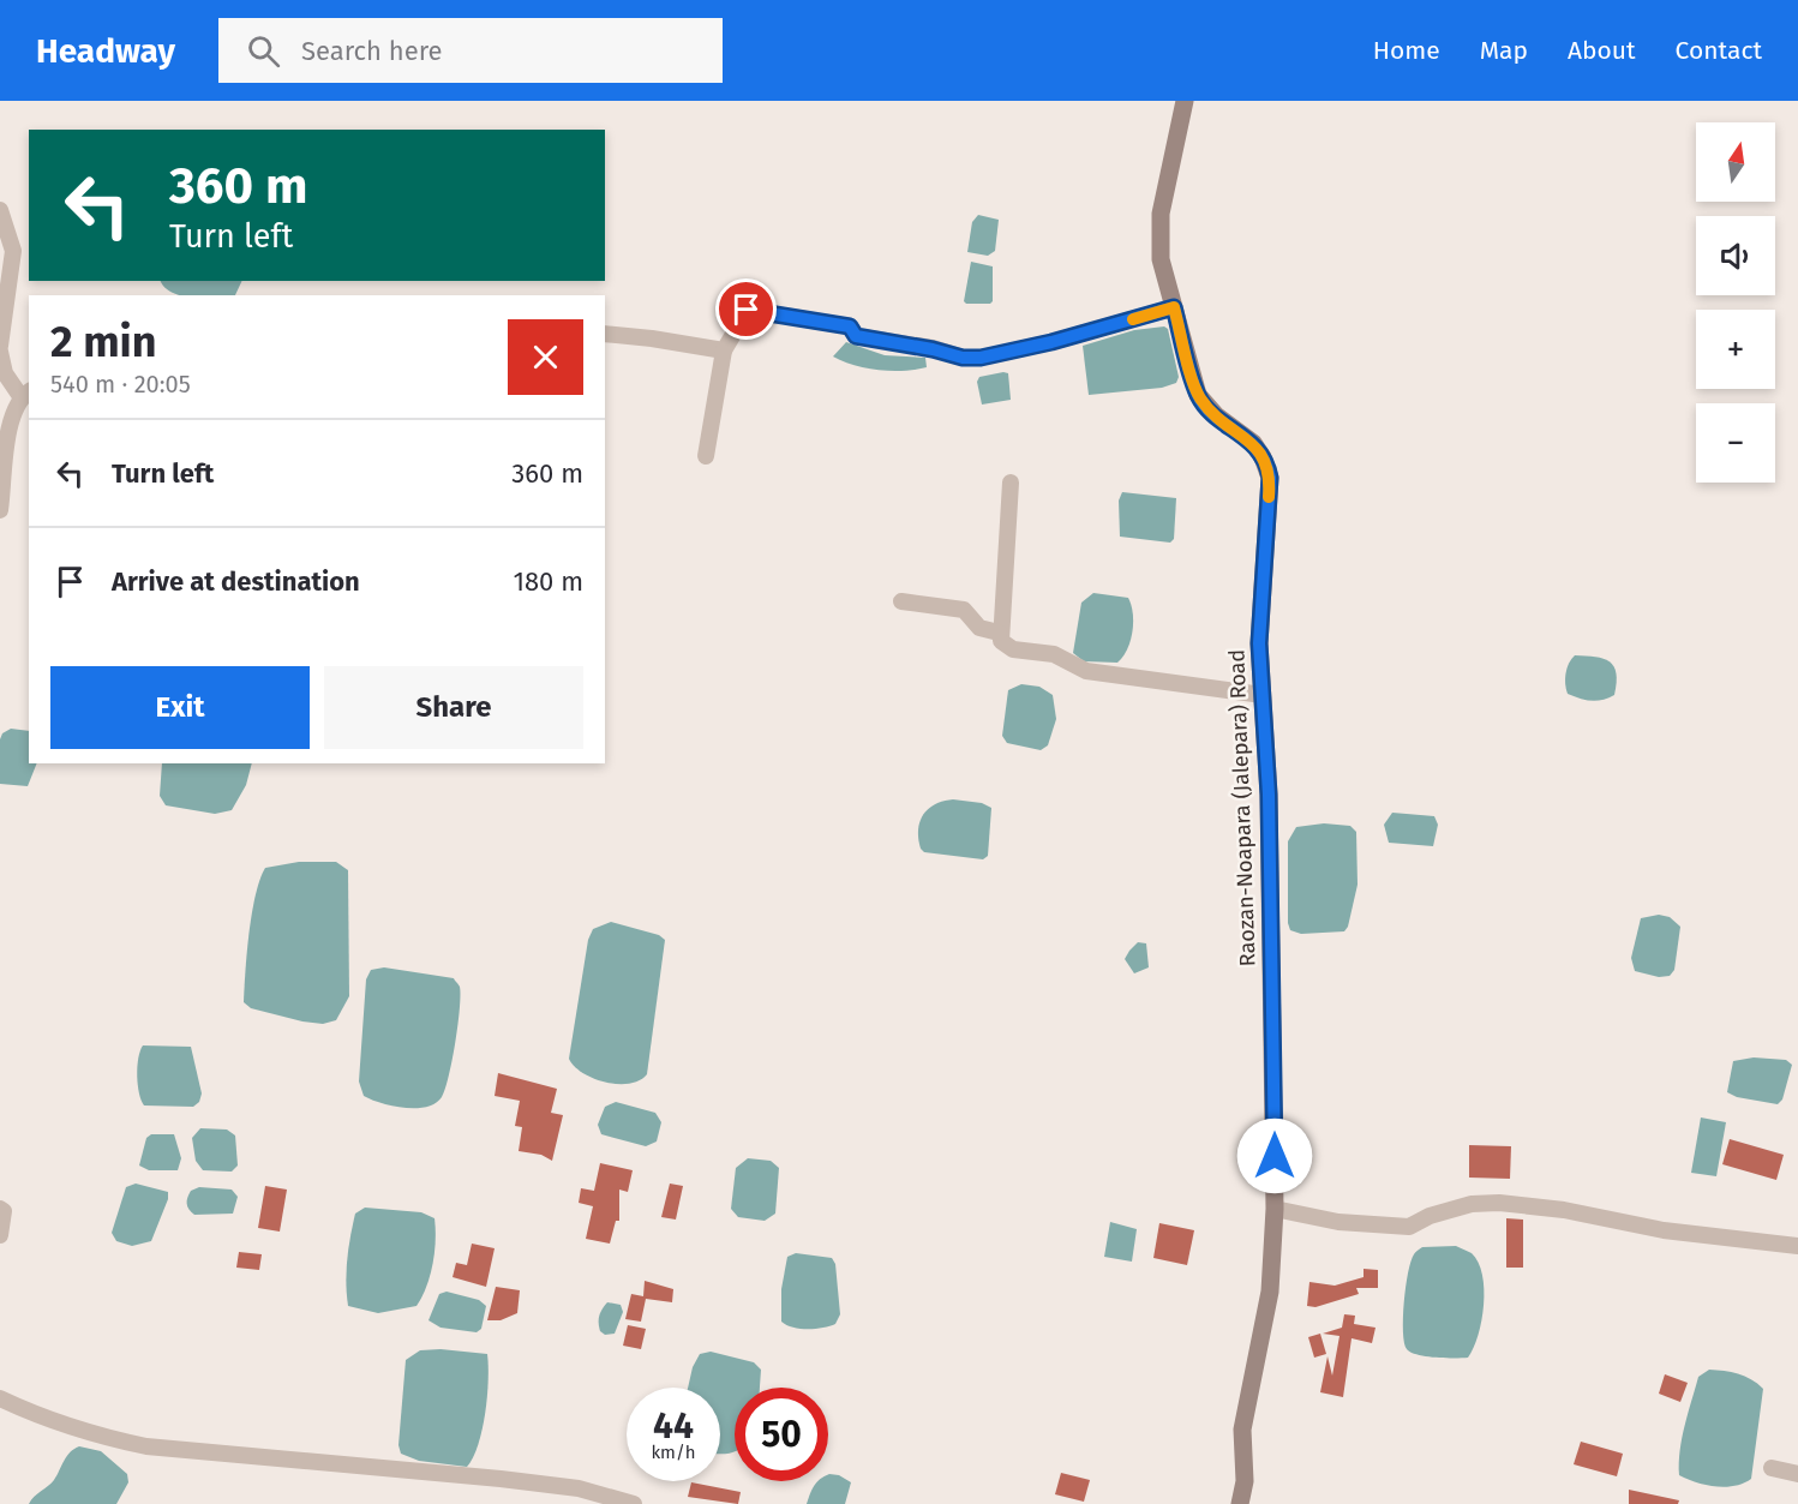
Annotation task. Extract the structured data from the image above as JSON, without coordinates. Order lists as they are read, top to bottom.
{
  "streets": {
    "main road": ["Raozan-Noapara (Jalepara) Road"]
  },
  "north": "top",
  "page": {
    "header": "Headway",
    "search": "Search here",
    "nav": [
      "Home",
      "Map",
      "About",
      "Contact"
    ],
    "map_buttons": ["+", "−"],
    "turn": ["360 m", "Turn left"],
    "heading": ["2 min", "540 m · 20:05"],
    "list": [
      {
        "name": "Turn left",
        "value": "360 m"
      },
      {
        "name": "Arrive at destination",
        "value": "180 m"
      }
    ],
    "buttons": ["Exit", "Share"],
    "speed": "44 km/h",
    "limit": "50"
  }
}
